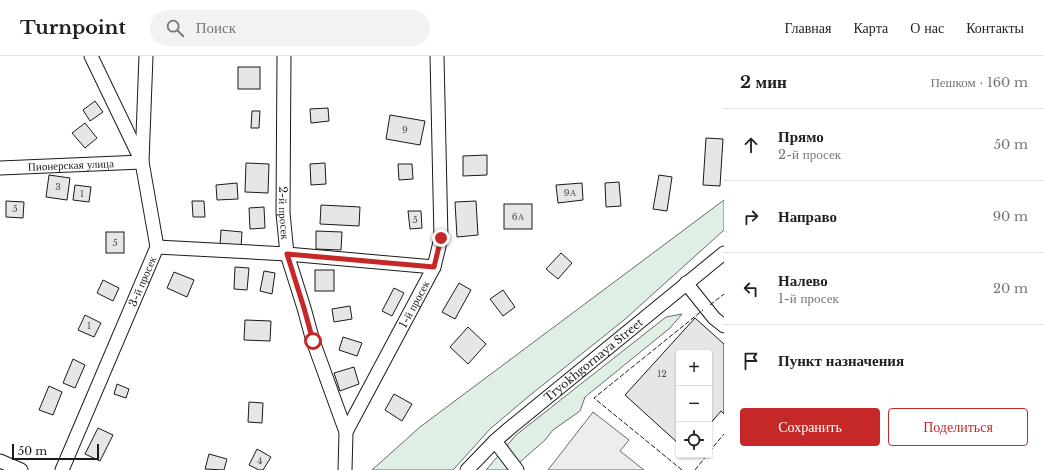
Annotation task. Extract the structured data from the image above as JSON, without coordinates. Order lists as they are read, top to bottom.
{
  "streets": {
    "street": [
      "Пионерская улица",
      "2-й просек",
      "3-й просек",
      "1-й просек",
      "Tryokhgornaya Street"
    ]
  },
  "crossings": [
    ["Пионерская улица", "3-й просек"],
    ["2-й просек", "1-й просек"]
  ],
  "house_numbers": [
    "9",
    "3",
    "9А",
    "1",
    "5",
    "6А",
    "5",
    "5",
    "1",
    "12",
    "4"
  ],
  "scale_bar": "50 m",
  "page": {
    "header": "Turnpoint",
    "search": "Поиск",
    "nav": [
      "Главная",
      "Карта",
      "О нас",
      "Контакты"
    ],
    "heading": ["2 мин", "Пешком · 160 m"],
    "list": [
      ["Прямо", "2-й просек", "50 m"],
      ["Направо", "90 m"],
      ["Налево", "1-й просек", "20 m"],
      "Пункт назначения"
    ],
    "map_buttons": ["+", "−"],
    "buttons": ["Сохранить", "Поделиться"],
    "scale": "50 m"
  }
}
